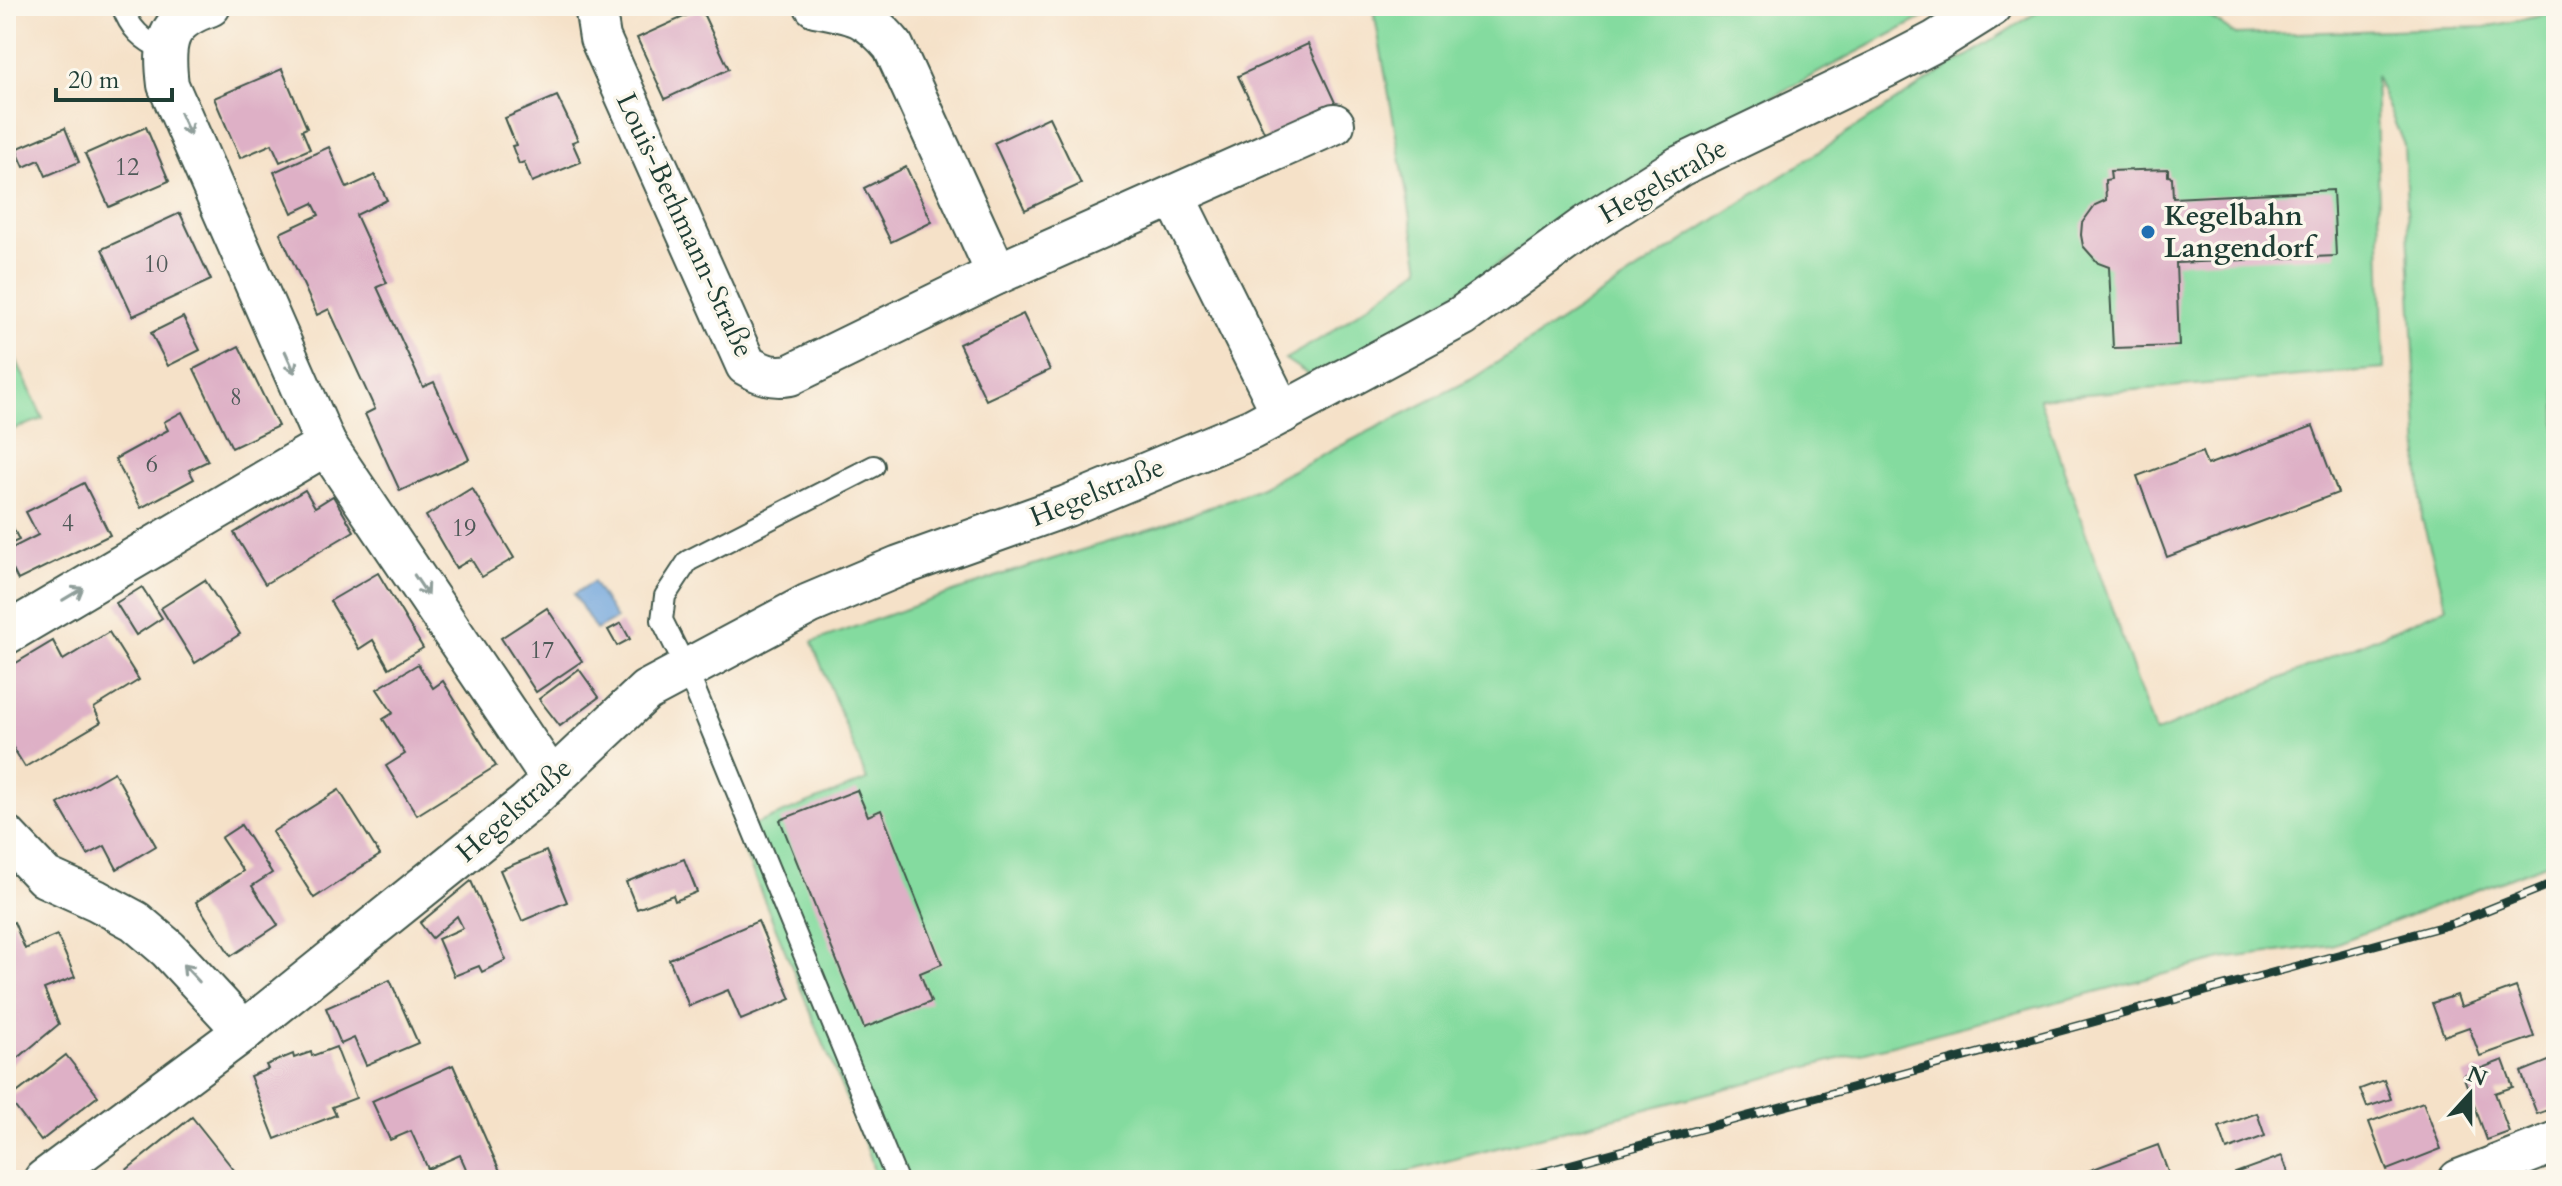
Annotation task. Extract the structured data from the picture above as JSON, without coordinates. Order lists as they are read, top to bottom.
{
  "streets": {
    "street": ["Hegelstraße", "Louis-Bethmann-Straße"]
  },
  "places": ["Kegelbahn Langendorf"],
  "house_numbers": [
    "12",
    "10",
    "8",
    "6",
    "4",
    "19",
    "17"
  ],
  "scale_bar": "20 m",
  "north": "top"
}
